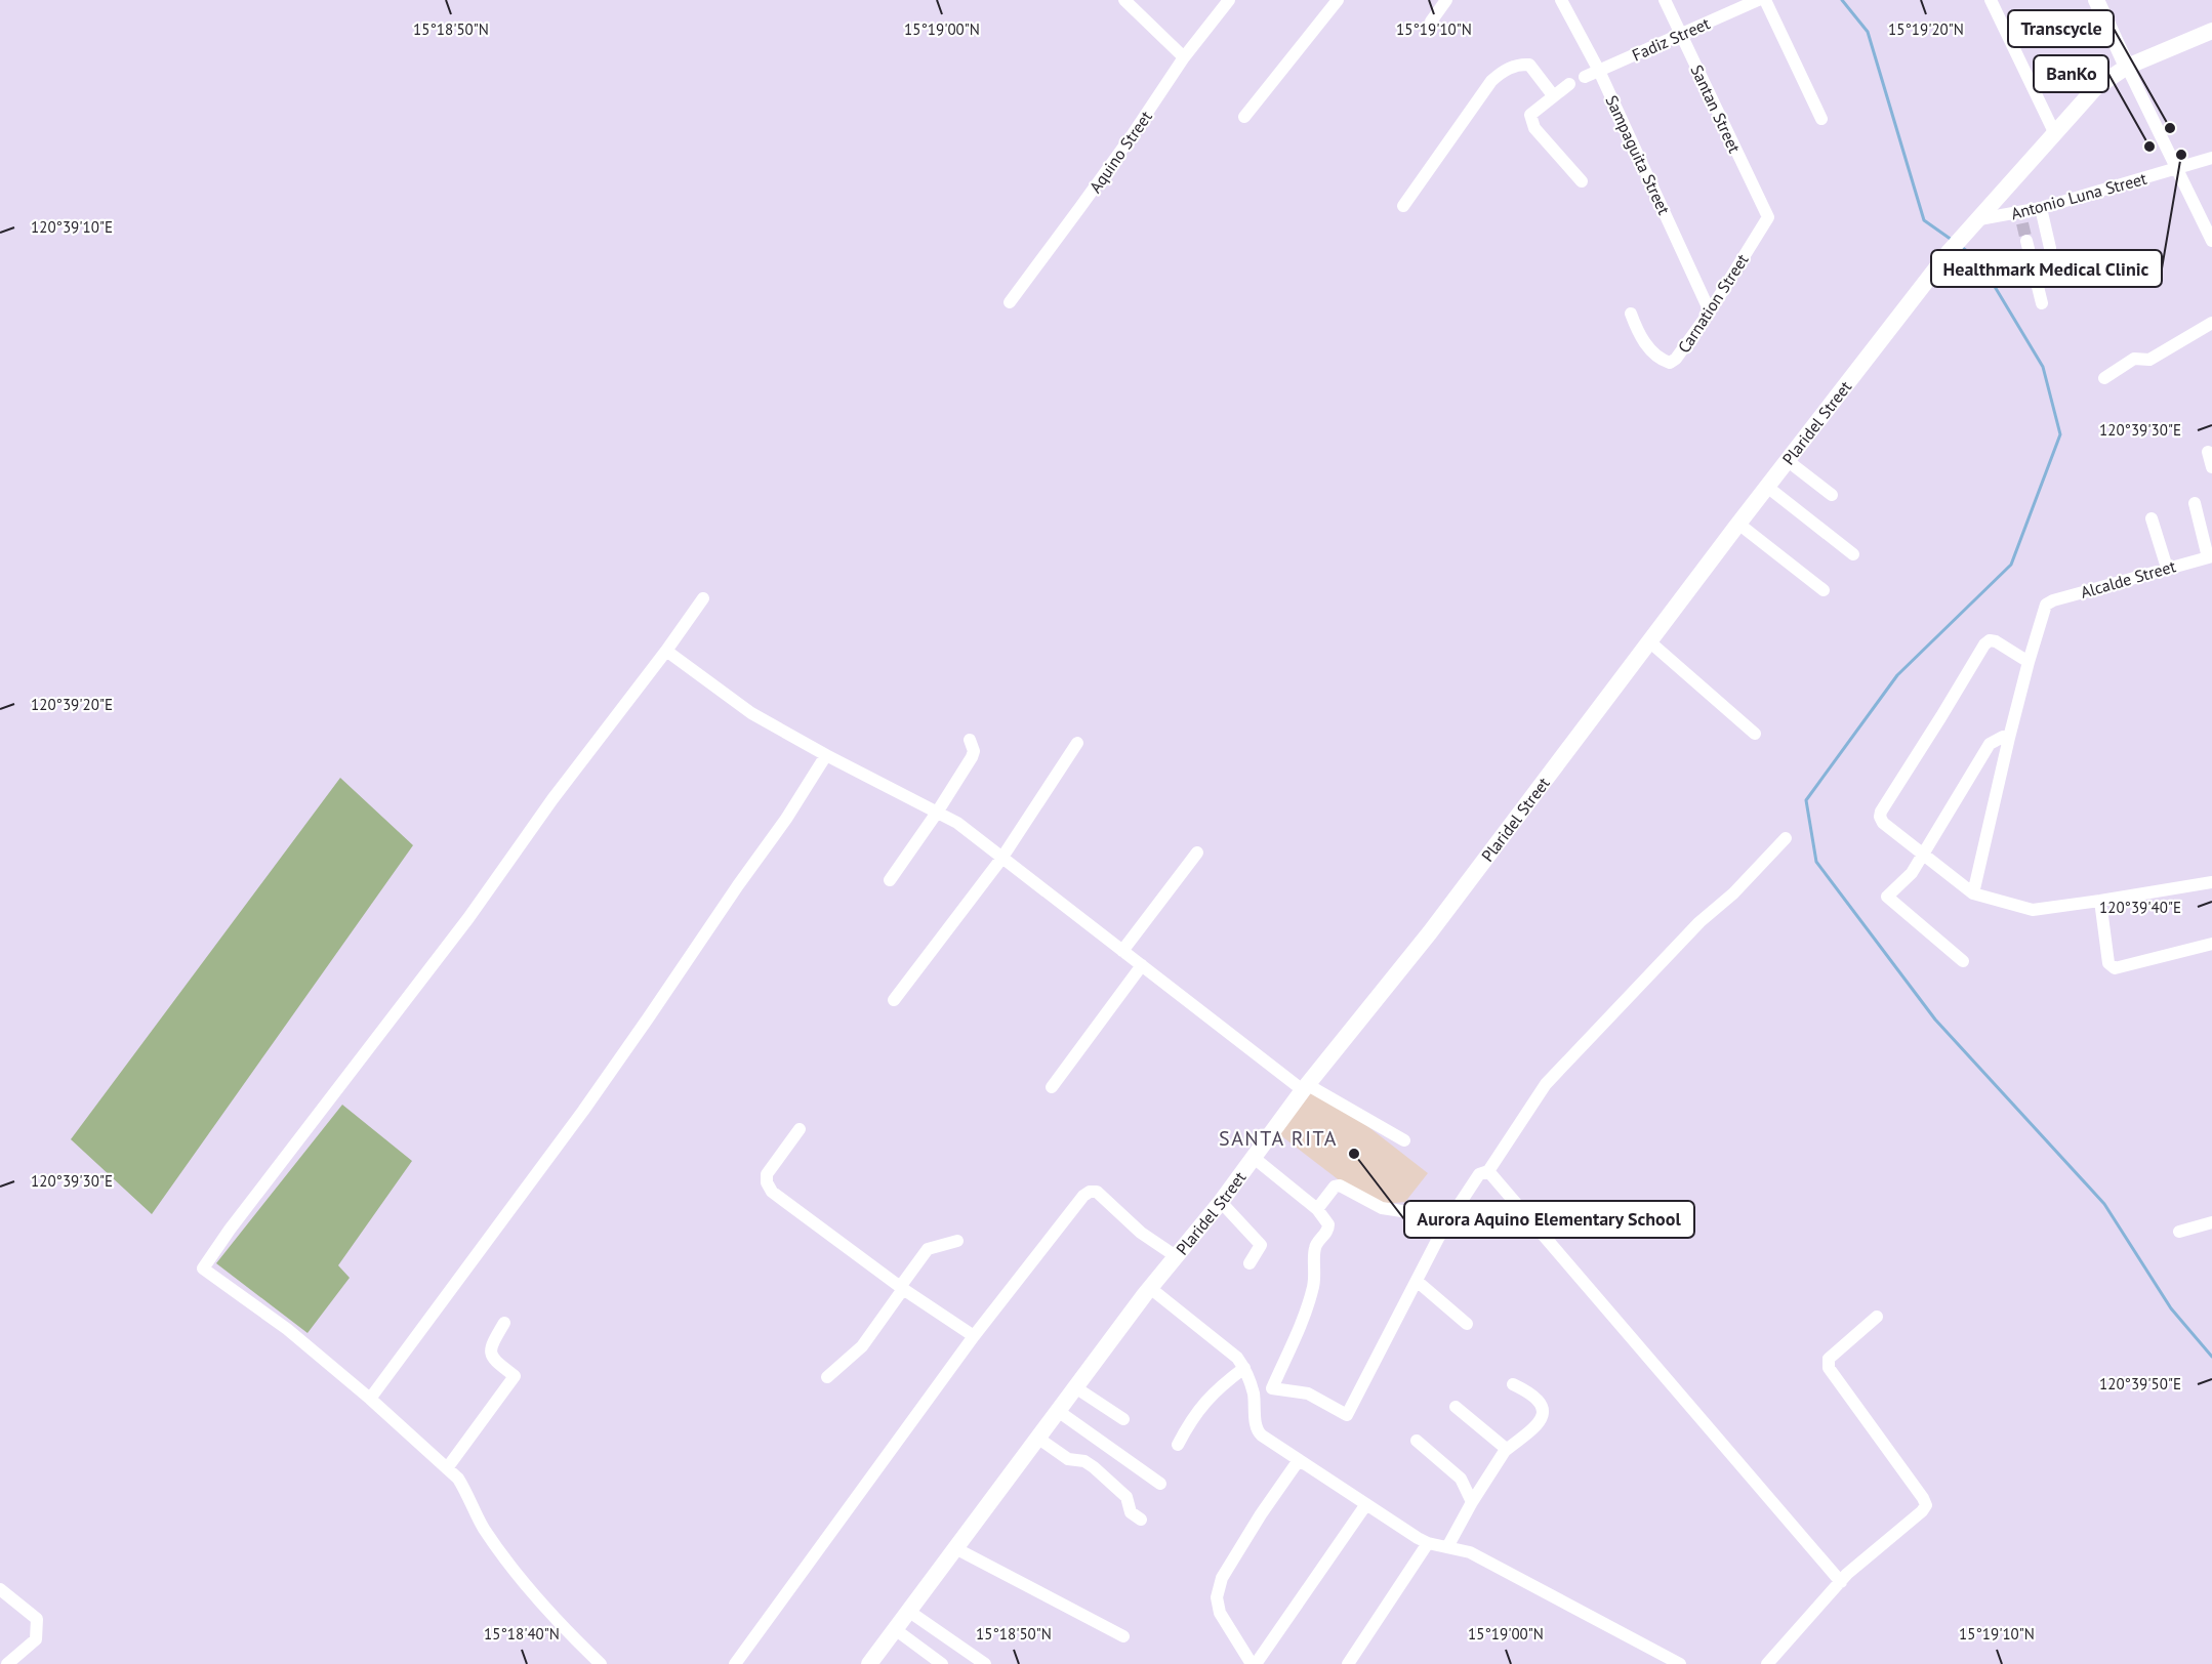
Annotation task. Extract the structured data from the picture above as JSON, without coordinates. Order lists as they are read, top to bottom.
{
  "streets": {
    "street": [
      "Fadiz Street",
      "Santan Street",
      "Aquino Street",
      "Sampaguita Street",
      "Antonio Luna Street",
      "Carnation Street",
      "Plaridel Street",
      "Alcalde Street"
    ]
  },
  "crossings": [
    ["Fadiz Street", "Santan Street"],
    ["Fadiz Street", "Sampaguita Street"],
    ["Santan Street", "Carnation Street"],
    ["Sampaguita Street", "Carnation Street"],
    ["Antonio Luna Street", "Plaridel Street"]
  ],
  "districts": ["SANTA RITA"],
  "places": [
    "Transcycle",
    "BanKo",
    "Healthmark Medical Clinic",
    "Aurora Aquino Elementary School"
  ],
  "coordinates": [
    "15°18'50\"N",
    "15°19'00\"N",
    "15°19'10\"N",
    "15°19'20\"N",
    "120°39'10\"E",
    "120°39'30\"E",
    "120°39'20\"E",
    "120°39'40\"E",
    "120°39'50\"E",
    "15°18'40\"N"
  ]
}
